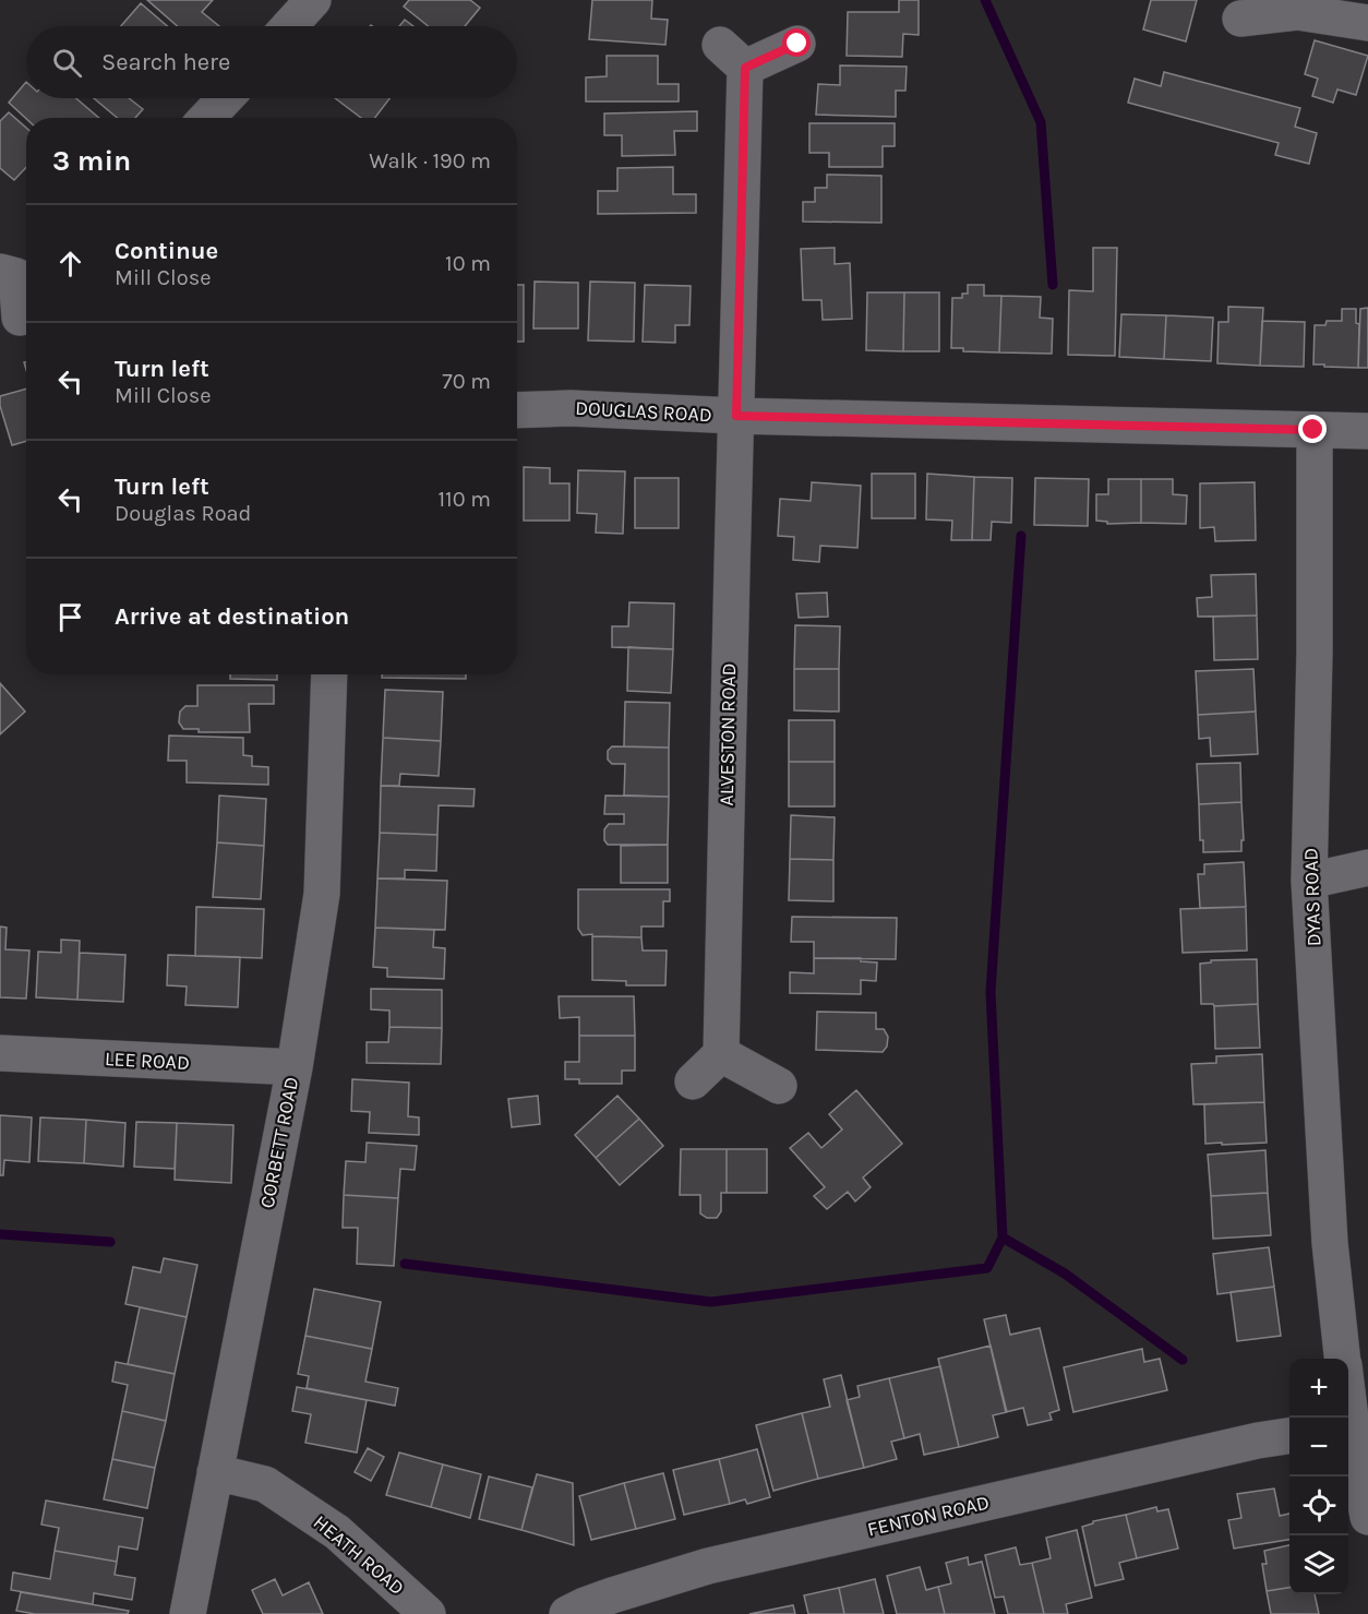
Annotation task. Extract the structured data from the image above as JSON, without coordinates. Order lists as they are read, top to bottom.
{
  "streets": {
    "street": [
      "DOUGLAS ROAD",
      "ALVESTON ROAD",
      "DYAS ROAD",
      "LEE ROAD",
      "CORBETT ROAD",
      "FENTON ROAD",
      "HEATH ROAD"
    ]
  },
  "crossings": [
    ["DOUGLAS ROAD", "ALVESTON ROAD"],
    ["DOUGLAS ROAD", "DYAS ROAD"],
    ["LEE ROAD", "CORBETT ROAD"],
    ["CORBETT ROAD", "HEATH ROAD"]
  ],
  "page": {
    "search": "Search here",
    "heading": ["3 min", "Walk · 190 m"],
    "list": [
      ["Continue", "Mill Close", "10 m"],
      ["Turn left", "Mill Close", "70 m"],
      ["Turn left", "Douglas Road", "110 m"],
      "Arrive at destination"
    ],
    "map_buttons": ["+", "−"]
  }
}
